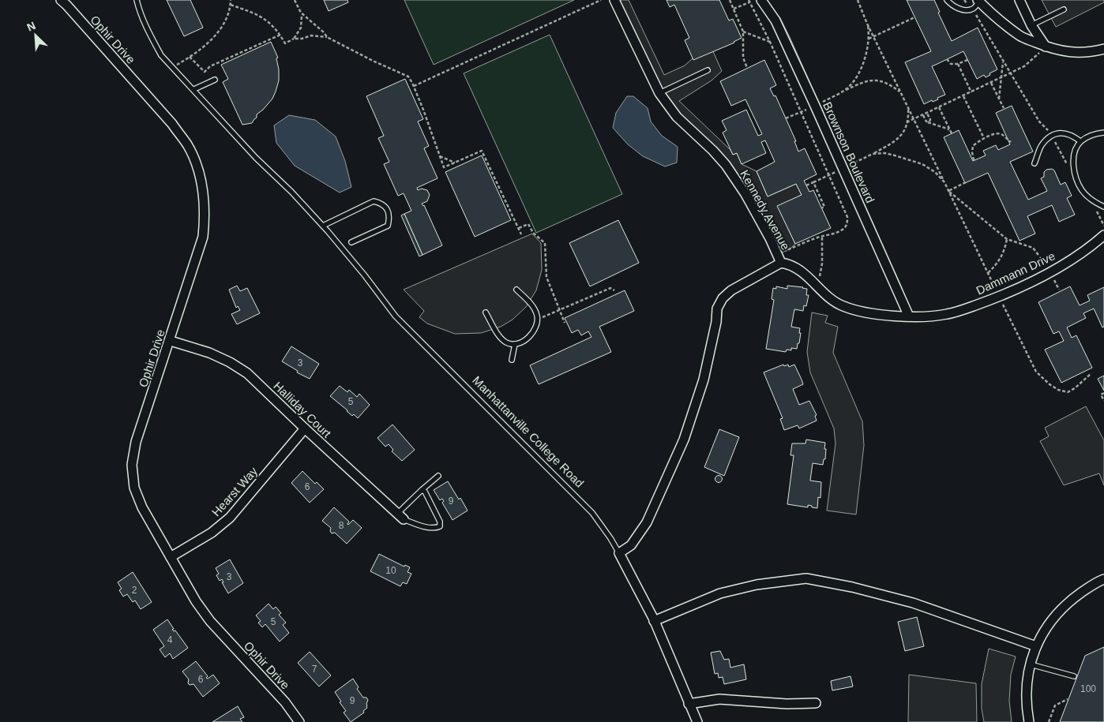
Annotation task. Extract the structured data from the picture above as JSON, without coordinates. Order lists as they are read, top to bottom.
{
  "streets": {
    "street": [
      "Ophir Drive",
      "Brownson Boulevard",
      "Kennedy Avenue",
      "Dammann Drive",
      "Halliday Court",
      "Manhattanville College Road",
      "Hearst Way"
    ]
  },
  "crossings": [
    ["Ophir Drive", "Halliday Court"],
    ["Ophir Drive", "Hearst Way"],
    ["Brownson Boulevard", "Dammann Drive"],
    ["Kennedy Avenue", "Dammann Drive"],
    ["Kennedy Avenue", "Manhattanville College Road"],
    ["Halliday Court", "Hearst Way"]
  ],
  "house_numbers": [
    "3",
    "5",
    "6",
    "9",
    "8",
    "10",
    "3",
    "2",
    "5",
    "4",
    "7",
    "6",
    "100",
    "9"
  ],
  "north": "top left"
}
